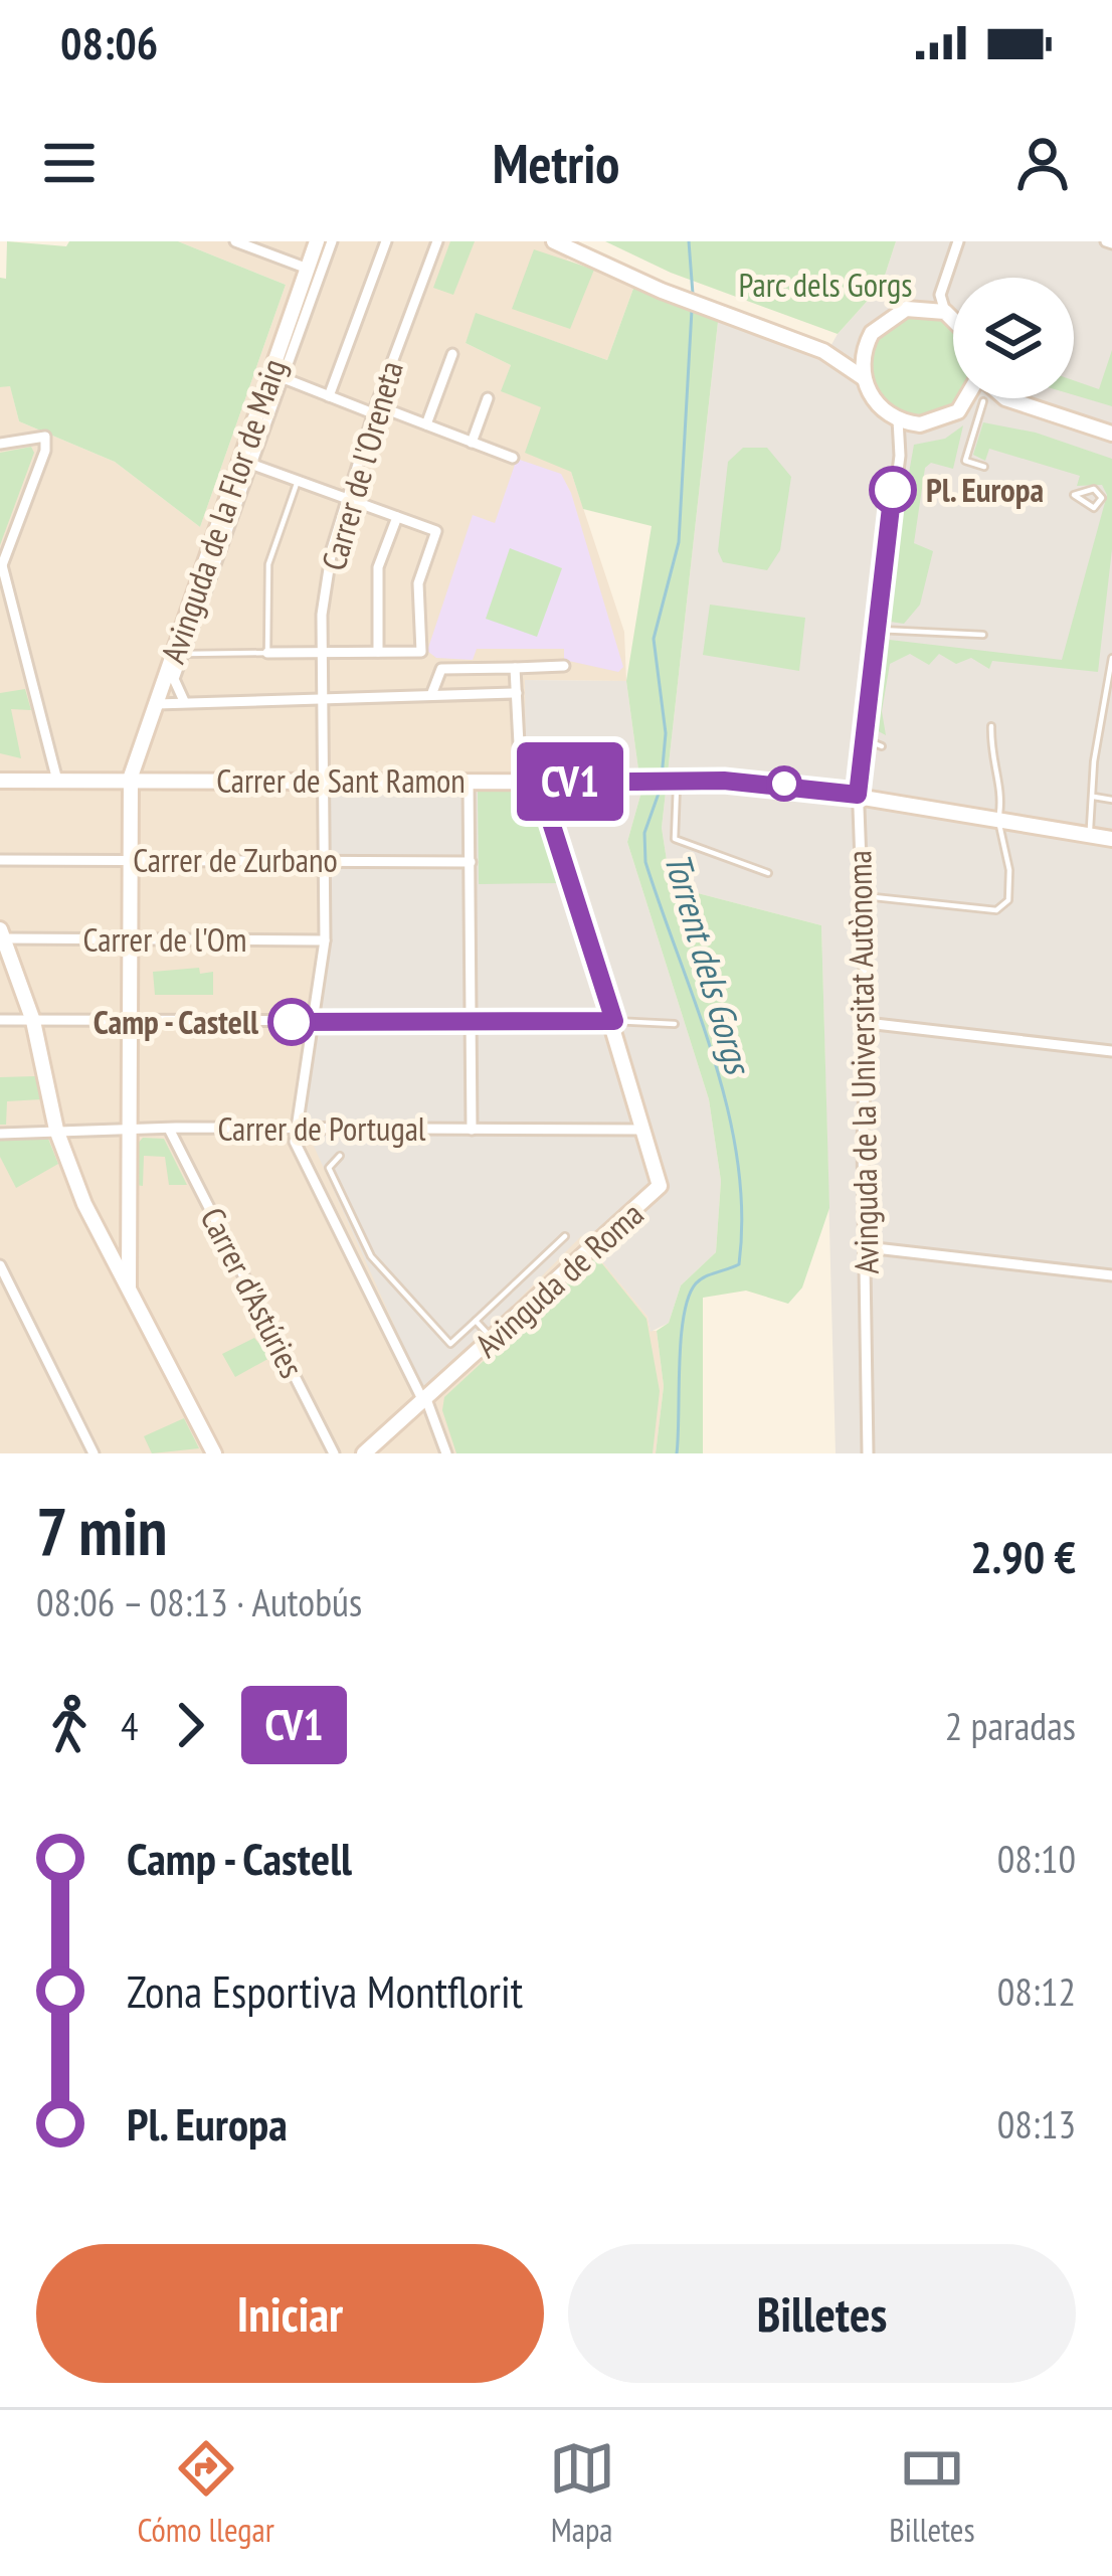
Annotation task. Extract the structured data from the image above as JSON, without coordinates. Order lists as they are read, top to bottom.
{
  "streets": {
    "street": [
      "Carrer de l'Oreneta",
      "Avinguda de la Flor de Maig",
      "Carrer de Sant Ramon",
      "Carrer de Zurbano",
      "Carrer de l'Om",
      "Avinguda de la Universitat Autònoma",
      "Carrer de Portugal",
      "Avinguda de Roma",
      "Carrer d'Astúries"
    ]
  },
  "crossings": [
    ["Carrer de l'Oreneta", "Carrer de Sant Ramon"],
    ["Carrer de l'Oreneta", "Carrer de Zurbano"],
    ["Carrer de l'Oreneta", "Carrer de l'Om"],
    ["Carrer de l'Oreneta", "Carrer de Portugal"],
    ["Avinguda de la Flor de Maig", "Carrer de Sant Ramon"],
    ["Avinguda de la Flor de Maig", "Carrer de Zurbano"],
    ["Avinguda de la Flor de Maig", "Carrer de l'Om"],
    ["Avinguda de la Flor de Maig", "Carrer de Portugal"],
    ["Carrer de Sant Ramon", "Avinguda de la Universitat Autònoma"],
    ["Carrer de Sant Ramon", "Avinguda de Roma"],
    ["Carrer de Portugal", "Avinguda de Roma"],
    ["Carrer de Portugal", "Carrer d'Astúries"]
  ],
  "water": ["Torrent dels Gorgs"],
  "parks": ["Parc dels Gorgs"],
  "places": ["Pl. Europa", "Camp - Castell"],
  "lines": ["bus line CV1"],
  "page": {
    "status": "08:06",
    "header": "Metrio",
    "on_map": "CV1",
    "heading": ["7 min", "08:06 – 08:13 · Autobús", "2.90 €"],
    "legs": ["4", "CV1", "2 paradas"],
    "list": [
      {
        "name": "Camp - Castell",
        "value": "08:10"
      },
      {
        "name": "Zona Esportiva Montflorit",
        "value": "08:12"
      },
      {
        "name": "Pl. Europa",
        "value": "08:13"
      }
    ],
    "buttons": ["Iniciar", "Billetes"],
    "tabs": ["Cómo llegar", "Mapa", "Billetes"]
  }
}
